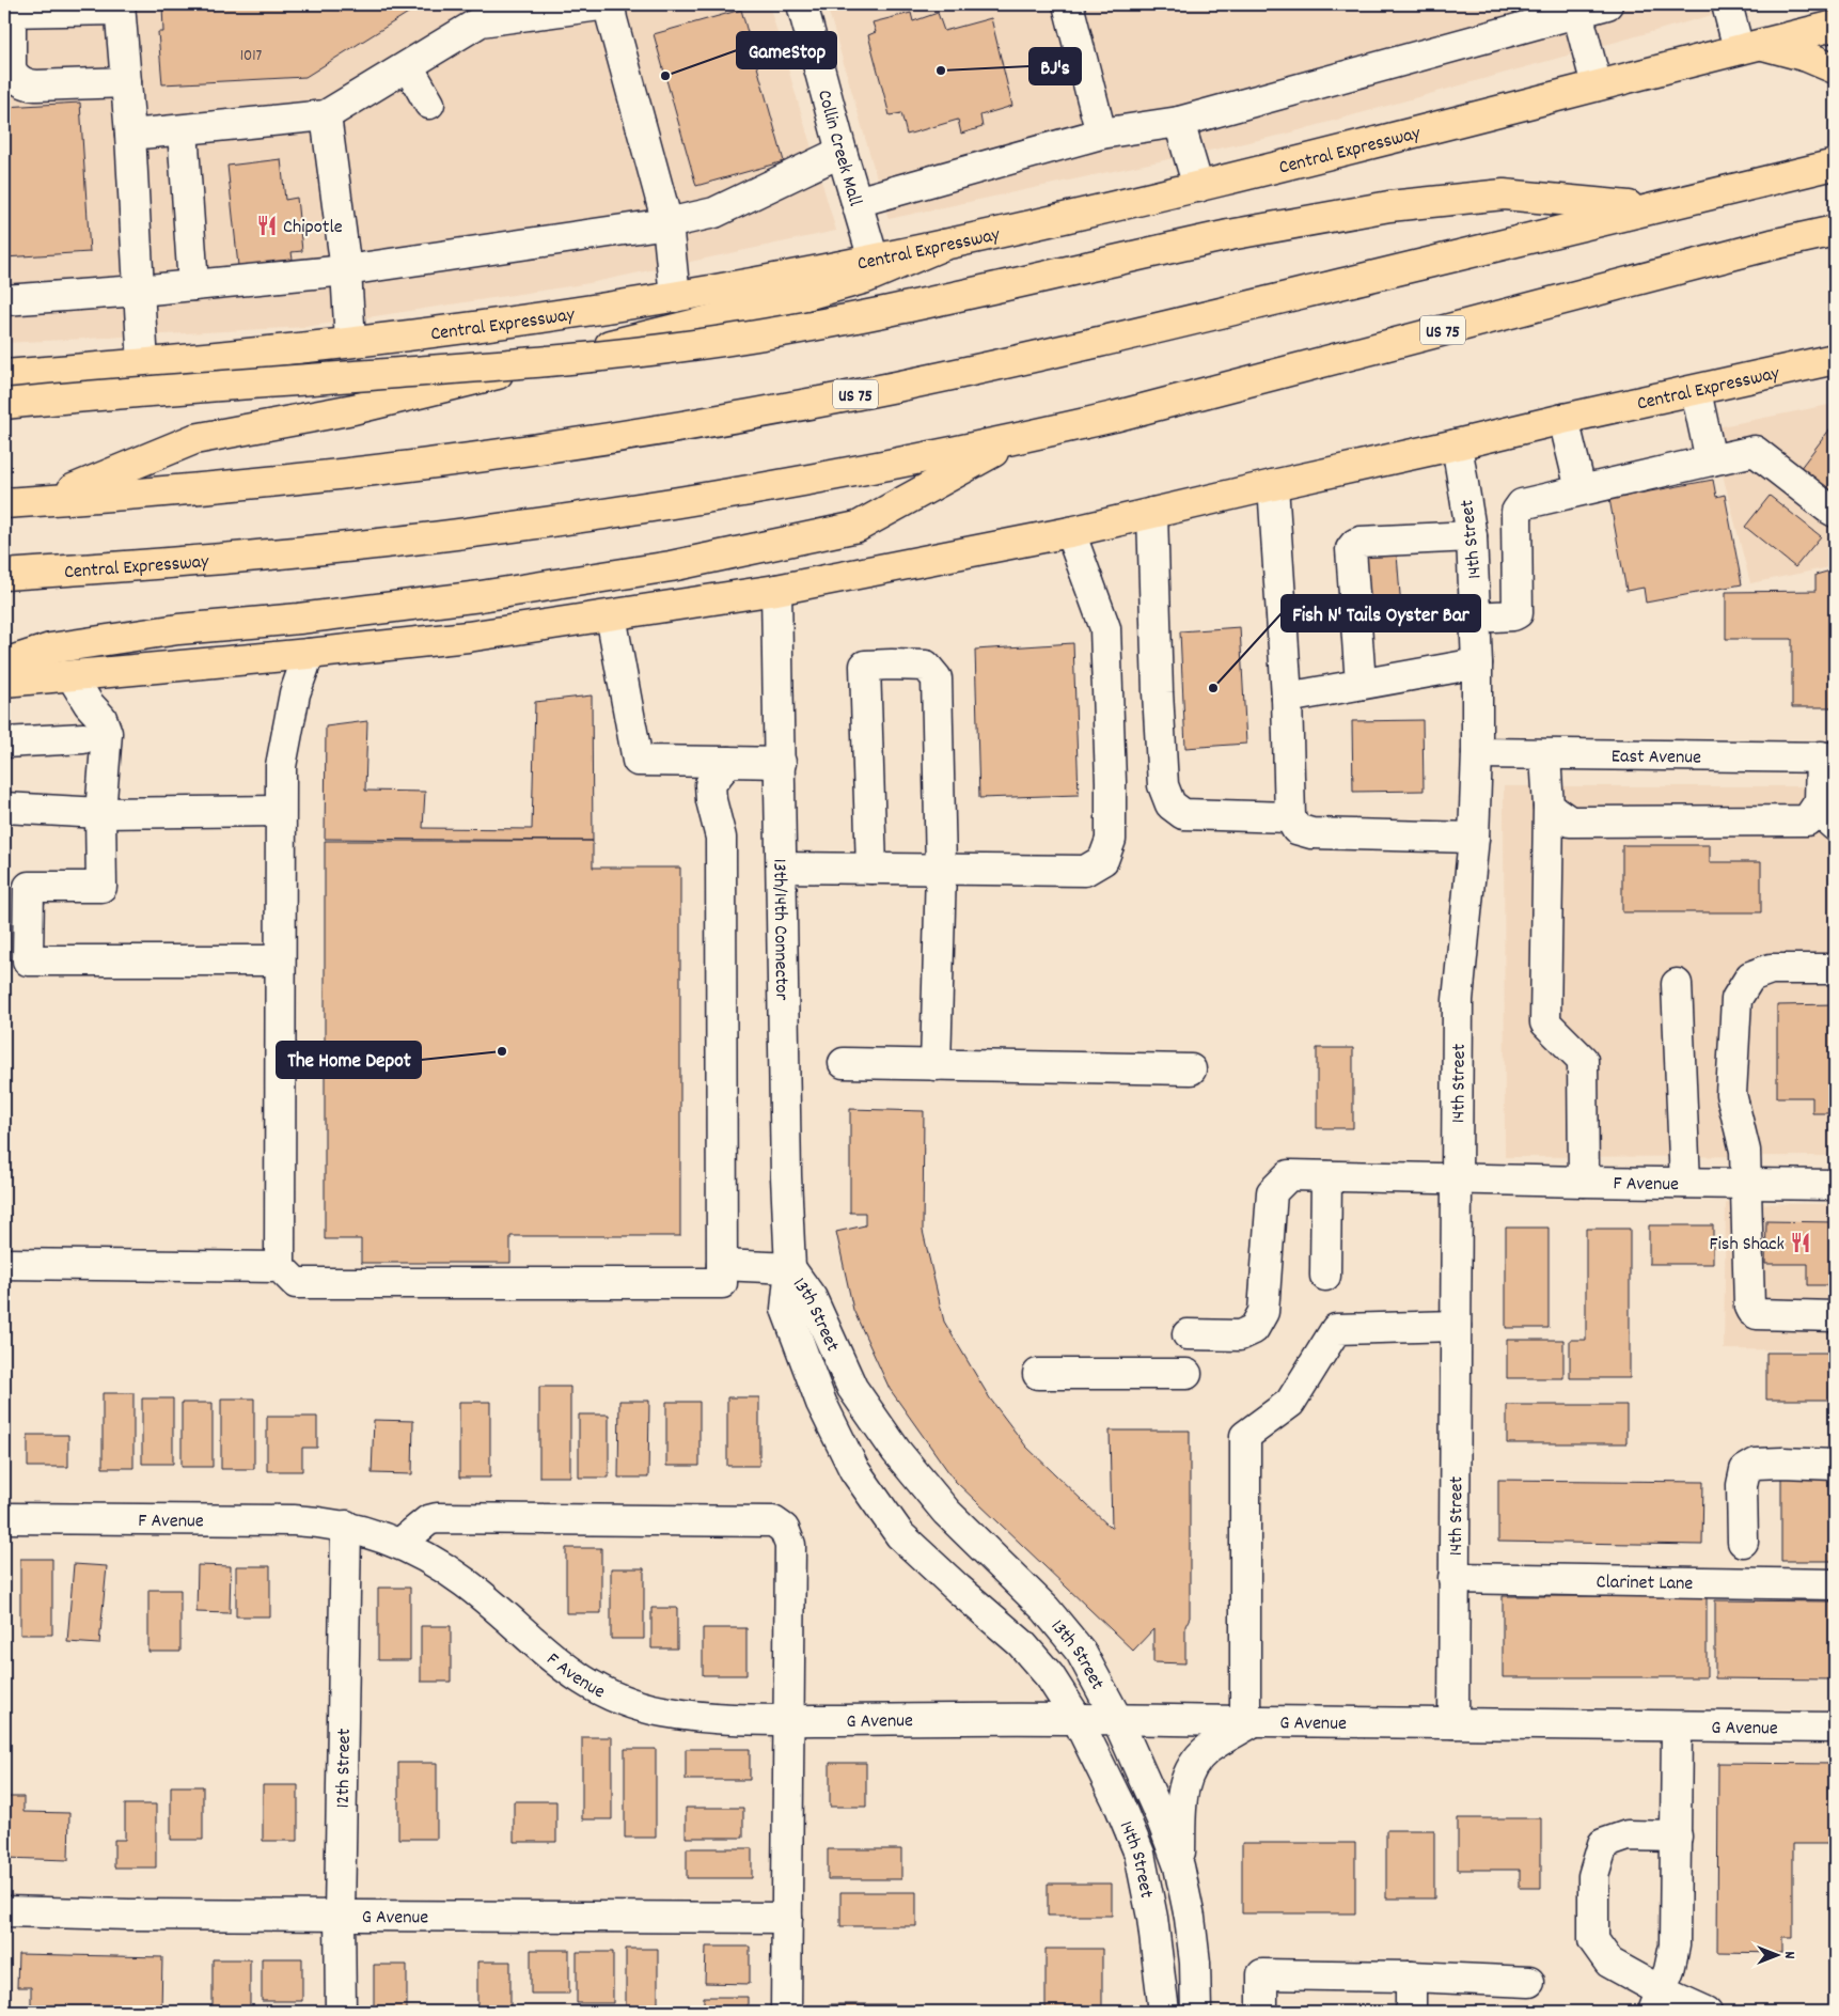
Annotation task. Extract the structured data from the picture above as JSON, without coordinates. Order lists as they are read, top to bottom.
{
  "streets": {
    "main road": ["Central Expressway", "US 75"],
    "street": [
      "Collin Creek Mall",
      "14th Street",
      "East Avenue",
      "13th/14th Connector",
      "F Avenue",
      "13th Street",
      "Clarinet Lane",
      "G Avenue",
      "12th Street"
    ]
  },
  "crossings": [
    ["Collin Creek Mall", "Central Expressway"],
    ["Central Expressway", "14th Street"],
    ["Central Expressway", "13th/14th Connector"],
    ["14th Street", "East Avenue"],
    ["14th Street", "F Avenue"],
    ["14th Street", "13th Street"],
    ["14th Street", "Clarinet Lane"],
    ["14th Street", "G Avenue"],
    ["13th/14th Connector", "13th Street"],
    ["F Avenue", "G Avenue"],
    ["F Avenue", "12th Street"],
    ["13th Street", "G Avenue"],
    ["G Avenue", "12th Street"]
  ],
  "places": {
    "other": [
      "BJ's",
      "GameStop",
      "Fish N' Tails Oyster Bar",
      "The Home Depot"
    ],
    "restaurant": ["Chipotle", "Fish Shack"]
  },
  "house_numbers": ["1017"],
  "north": "right"
}
